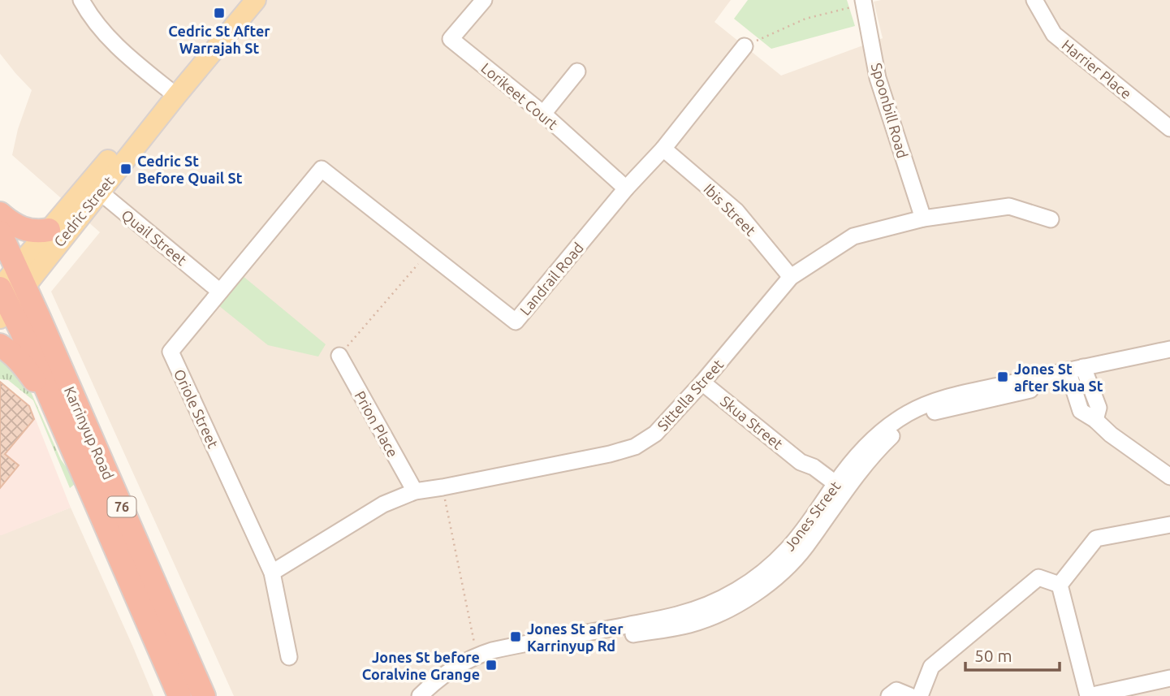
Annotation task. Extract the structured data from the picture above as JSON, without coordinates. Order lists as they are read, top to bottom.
{
  "streets": {
    "highway": ["Karrinyup Road", "76"],
    "main road": ["Cedric Street"],
    "street": [
      "Harrier Place",
      "Lorikeet Court",
      "Spoonbill Road",
      "Ibis Street",
      "Quail Street",
      "Landrail Road",
      "Sittella Street",
      "Oriole Street",
      "Skua Street",
      "Prion Place",
      "Jones Street"
    ]
  },
  "crossings": [
    ["Lorikeet Court", "Landrail Road"],
    ["Spoonbill Road", "Sittella Street"],
    ["Ibis Street", "Landrail Road"],
    ["Ibis Street", "Sittella Street"],
    ["Cedric Street", "Quail Street"],
    ["Cedric Street", "Karrinyup Road"],
    ["Quail Street", "Oriole Street"],
    ["Landrail Road", "Oriole Street"],
    ["Sittella Street", "Oriole Street"],
    ["Sittella Street", "Skua Street"],
    ["Sittella Street", "Prion Place"],
    ["Skua Street", "Jones Street"]
  ],
  "places": {
    "transit": [
      "Cedric St After Warrajah St",
      "Cedric St Before Quail St",
      "Jones St after Skua St",
      "Jones St after Karrinyup Rd",
      "Jones St before Coralvine Grange"
    ]
  },
  "scale_bar": "50 m"
}
